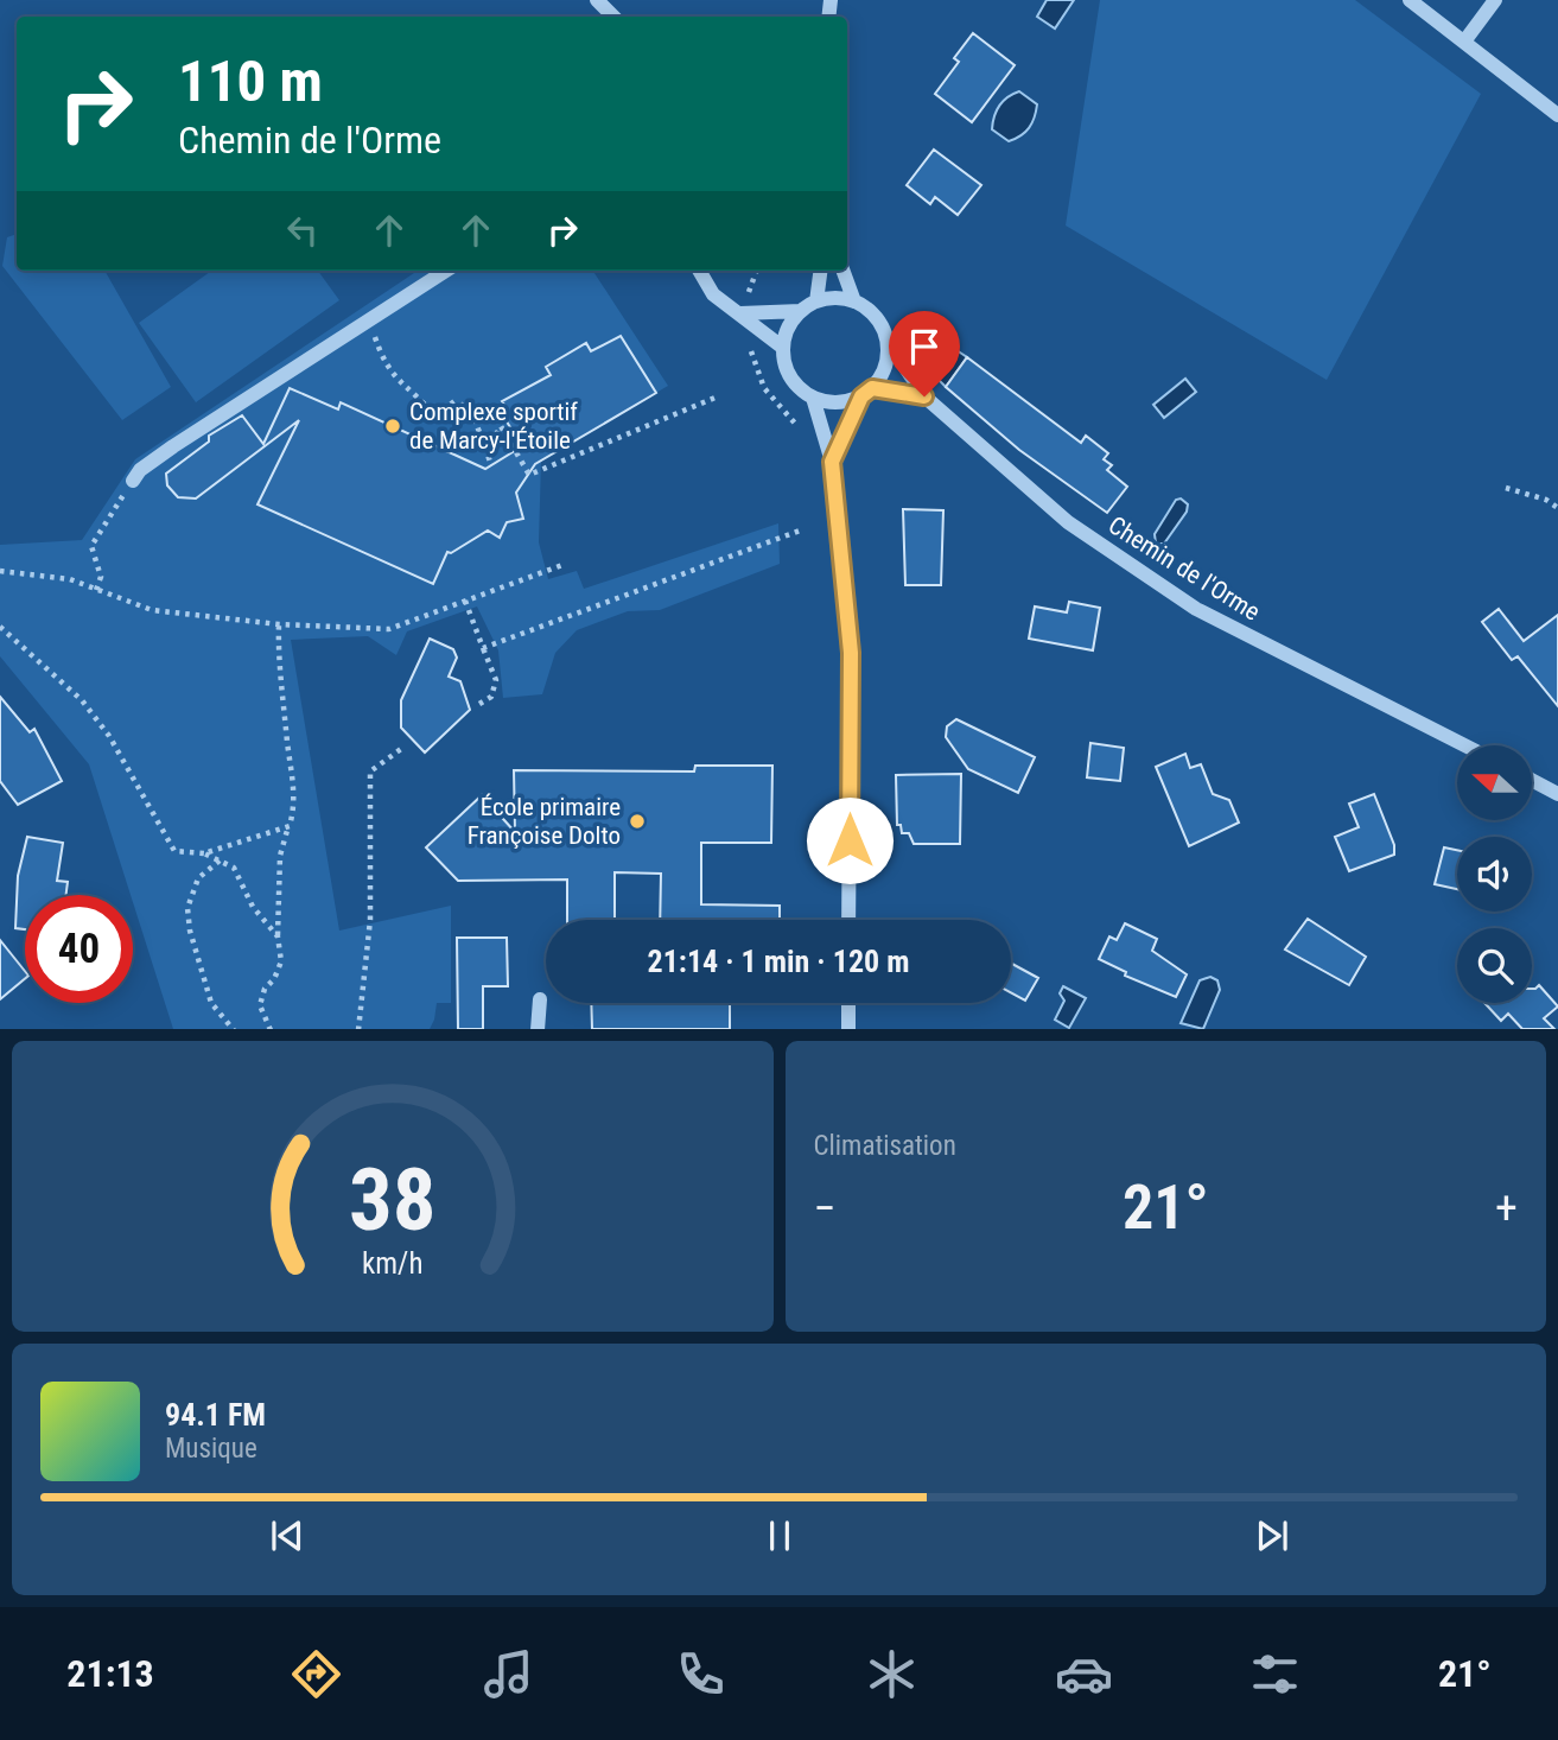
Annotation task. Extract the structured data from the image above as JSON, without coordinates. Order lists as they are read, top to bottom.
{
  "streets": {
    "street": ["Chemin de l'Orme"]
  },
  "places": ["Complexe sportif de Marcy-l'Étoile", "École primaire Françoise Dolto"],
  "north": "left",
  "page": {
    "turn": ["110 m", "Chemin de l'Orme"],
    "limit": "40",
    "trip": "21:14 · 1 min · 120 m",
    "tile": "Climatisation",
    "heat": ["−", "21°", "+"],
    "song": ["94.1 FM", "Musique"],
    "tabs": ["21:13", "21°"],
    "gauge": ["38", "km/h"]
  }
}
